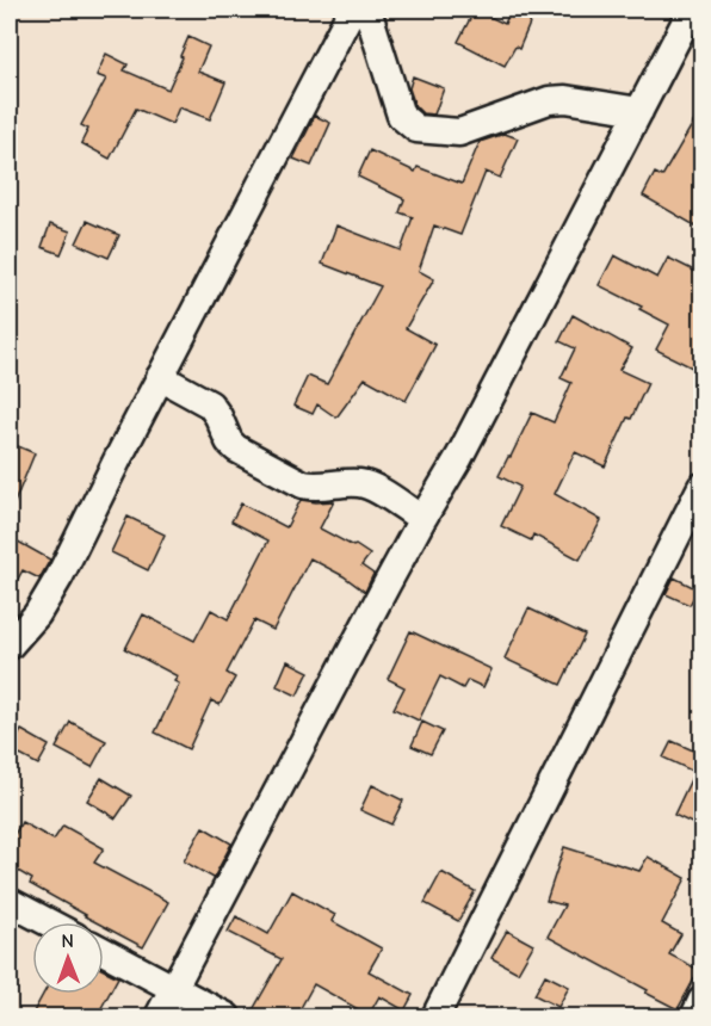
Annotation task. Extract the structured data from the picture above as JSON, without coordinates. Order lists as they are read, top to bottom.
{
  "north": "top"
}
